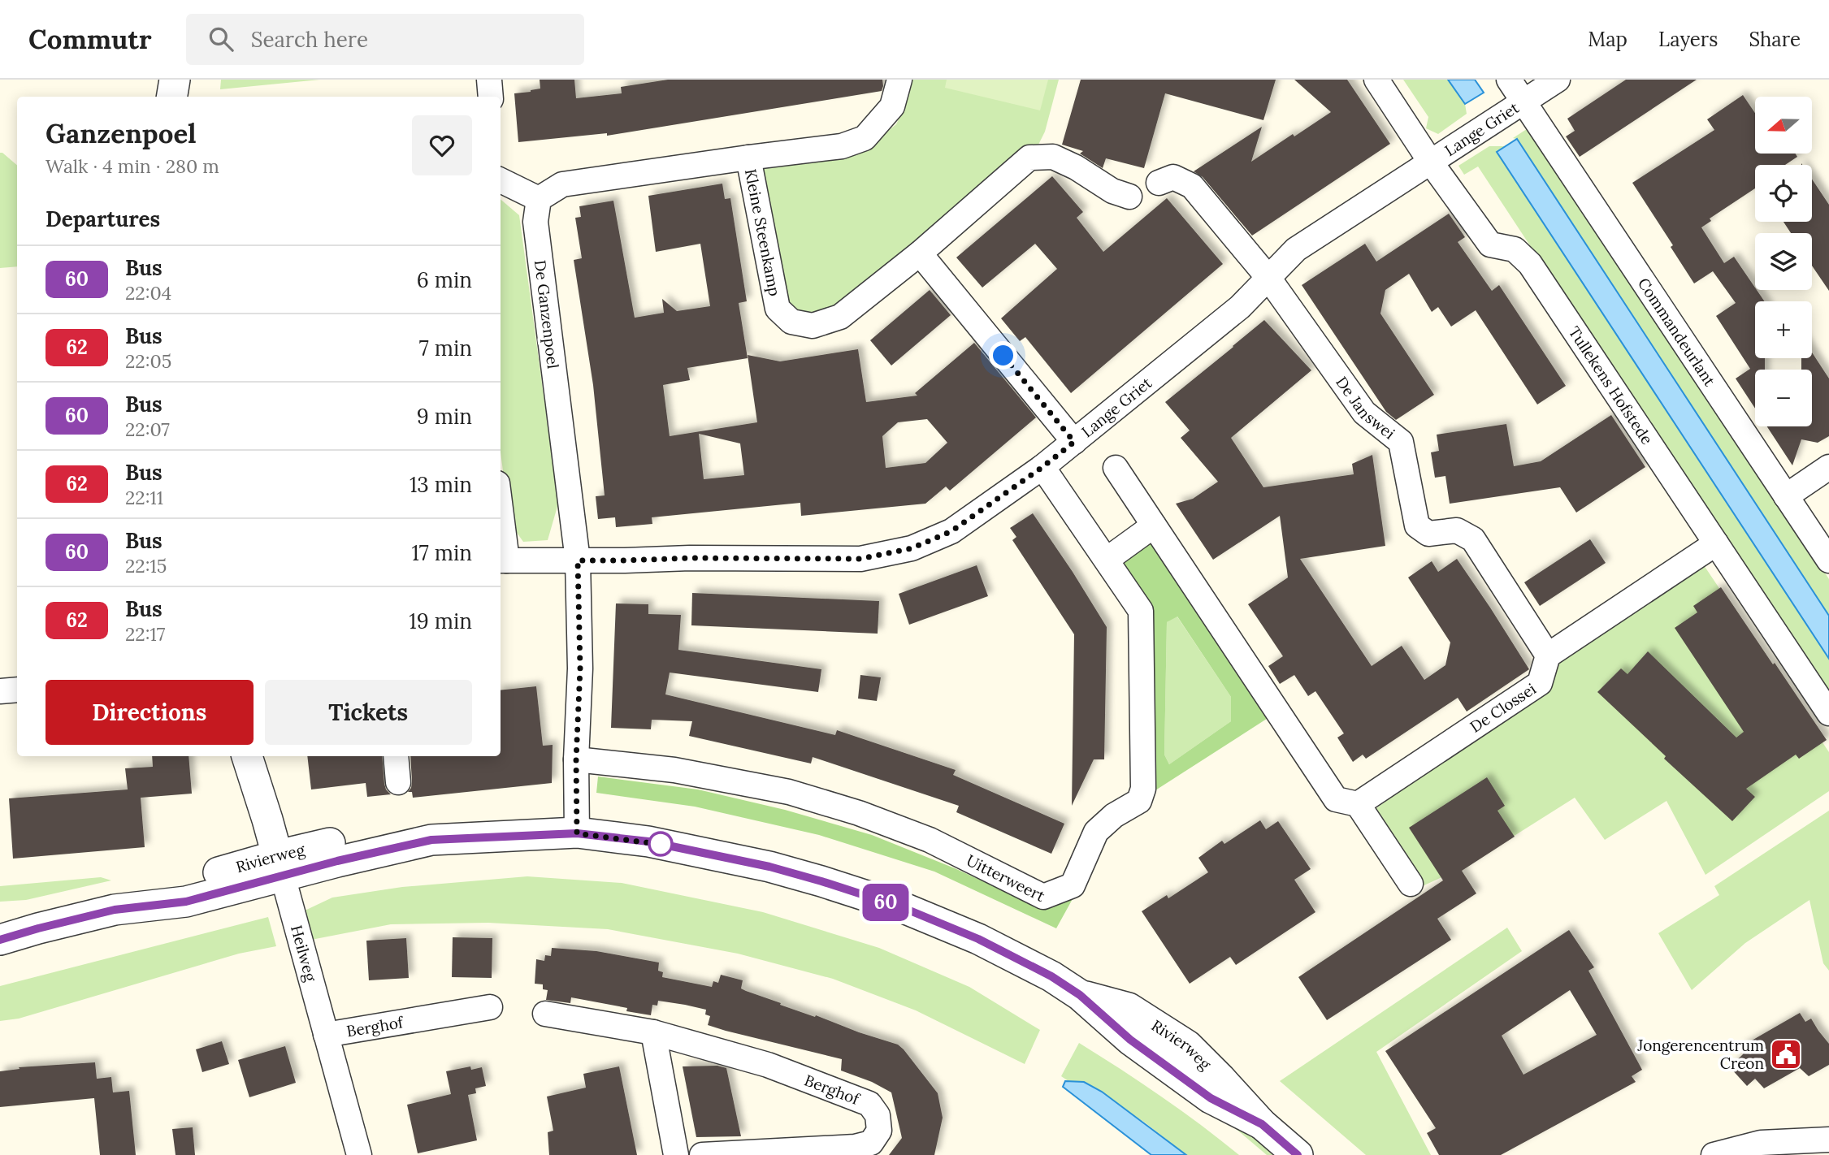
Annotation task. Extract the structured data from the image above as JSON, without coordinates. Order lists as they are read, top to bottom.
{
  "streets": {
    "street": [
      "Lange Griet",
      "Kleine Steenkamp",
      "De Ganzenpoel",
      "Commandeurlant",
      "Tullekens Hofstede",
      "De Janswei",
      "De Clossei",
      "Rivierweg",
      "Uitterweert",
      "Heilweg",
      "Berghof"
    ]
  },
  "crossings": [
    ["Lange Griet", "De Ganzenpoel"],
    ["Lange Griet", "Commandeurlant"],
    ["Lange Griet", "Tullekens Hofstede"],
    ["Lange Griet", "De Janswei"],
    ["Lange Griet", "Uitterweert"],
    ["De Ganzenpoel", "Rivierweg"],
    ["De Ganzenpoel", "Uitterweert"],
    ["De Janswei", "De Clossei"],
    ["Rivierweg", "Heilweg"],
    ["Heilweg", "Berghof"]
  ],
  "places": {
    "public building": ["Jongerencentrum Creon"]
  },
  "lines": ["bus line 60"],
  "north": "left",
  "page": {
    "header": "Commutr",
    "search": "Search here",
    "nav": ["Map", "Layers", "Share"],
    "on_map": "60",
    "map_buttons": ["+", "−"],
    "heading": [
      ["Ganzenpoel", "Walk · 4 min · 280 m"],
      "Departures"
    ],
    "list": [
      {
        "mark": "60",
        "name": "Bus",
        "note": "22:04",
        "value": "6 min"
      },
      {
        "mark": "62",
        "name": "Bus",
        "note": "22:05",
        "value": "7 min"
      },
      {
        "mark": "60",
        "name": "Bus",
        "note": "22:07",
        "value": "9 min"
      },
      {
        "mark": "62",
        "name": "Bus",
        "note": "22:11",
        "value": "13 min"
      },
      {
        "mark": "60",
        "name": "Bus",
        "note": "22:15",
        "value": "17 min"
      },
      {
        "mark": "62",
        "name": "Bus",
        "note": "22:17",
        "value": "19 min"
      }
    ],
    "buttons": ["Directions", "Tickets"]
  }
}
